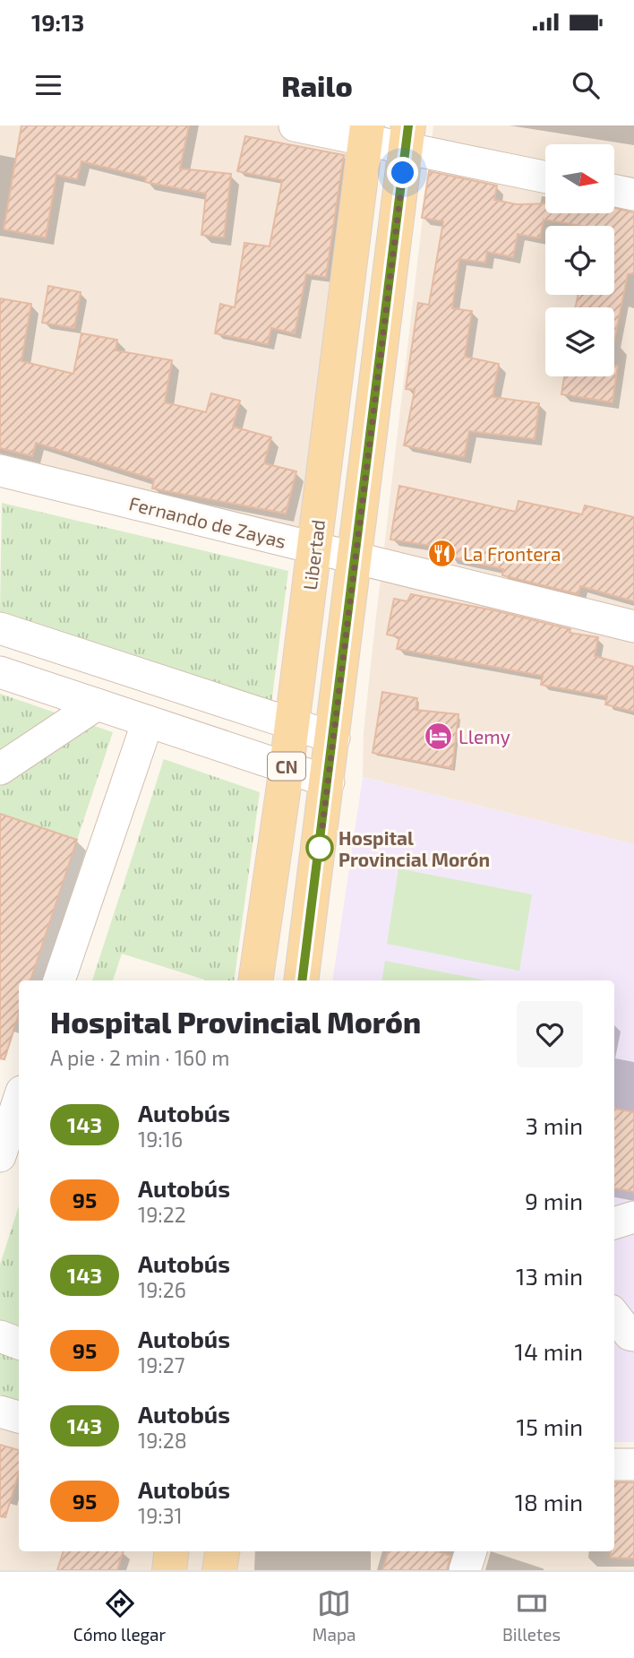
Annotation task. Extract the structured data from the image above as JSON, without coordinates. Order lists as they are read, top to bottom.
{
  "streets": {
    "main road": ["Libertad", "CN"],
    "street": ["Fernando de Zayas"]
  },
  "crossings": [
    ["Fernando de Zayas", "Libertad"],
    ["Fernando de Zayas", "CN"]
  ],
  "places": {
    "restaurant": ["La Frontera"],
    "hotel": ["Llemy"],
    "other": ["Hospital Provincial Morón"]
  },
  "lines": ["bus line 143"],
  "north": "right",
  "page": {
    "status": "19:13",
    "header": "Railo",
    "heading": ["Hospital Provincial Morón", "A pie · 2 min · 160 m"],
    "list": [
      {
        "mark": "143",
        "name": "Autobús",
        "note": "19:16",
        "value": "3 min"
      },
      {
        "mark": "95",
        "name": "Autobús",
        "note": "19:22",
        "value": "9 min"
      },
      {
        "mark": "143",
        "name": "Autobús",
        "note": "19:26",
        "value": "13 min"
      },
      {
        "mark": "95",
        "name": "Autobús",
        "note": "19:27",
        "value": "14 min"
      },
      {
        "mark": "143",
        "name": "Autobús",
        "note": "19:28",
        "value": "15 min"
      },
      {
        "mark": "95",
        "name": "Autobús",
        "note": "19:31",
        "value": "18 min"
      }
    ],
    "tabs": ["Cómo llegar", "Mapa", "Billetes"]
  }
}
